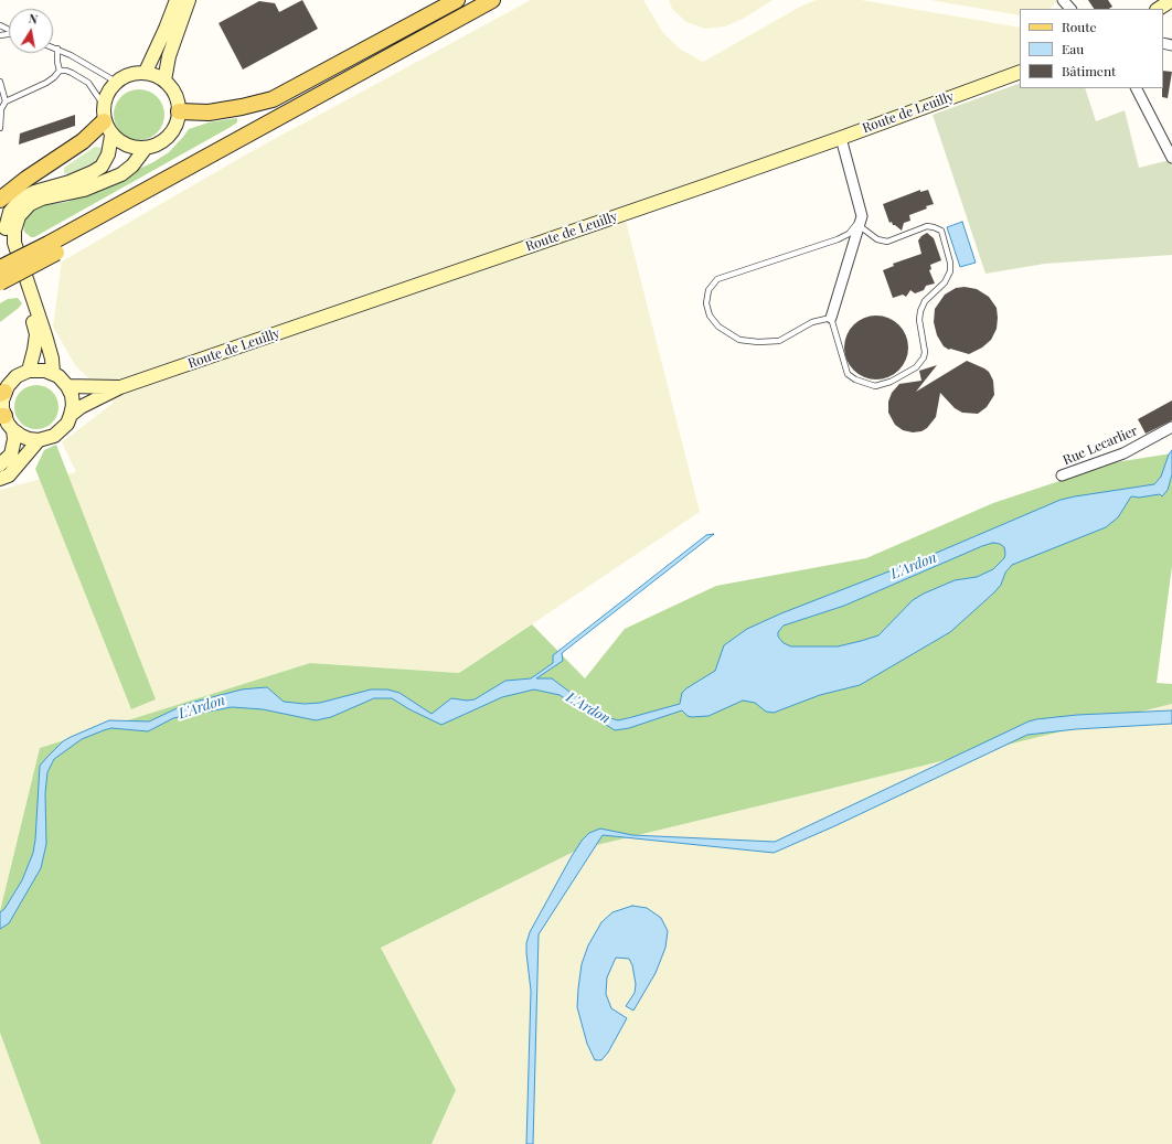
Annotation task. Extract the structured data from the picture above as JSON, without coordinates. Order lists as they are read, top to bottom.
{
  "streets": {
    "main road": ["Route de Leuilly"],
    "street": ["Rue Lecarlier"]
  },
  "water": ["L'Ardon"],
  "legend": ["Route", "Eau", "Bâtiment"],
  "north": "top"
}
